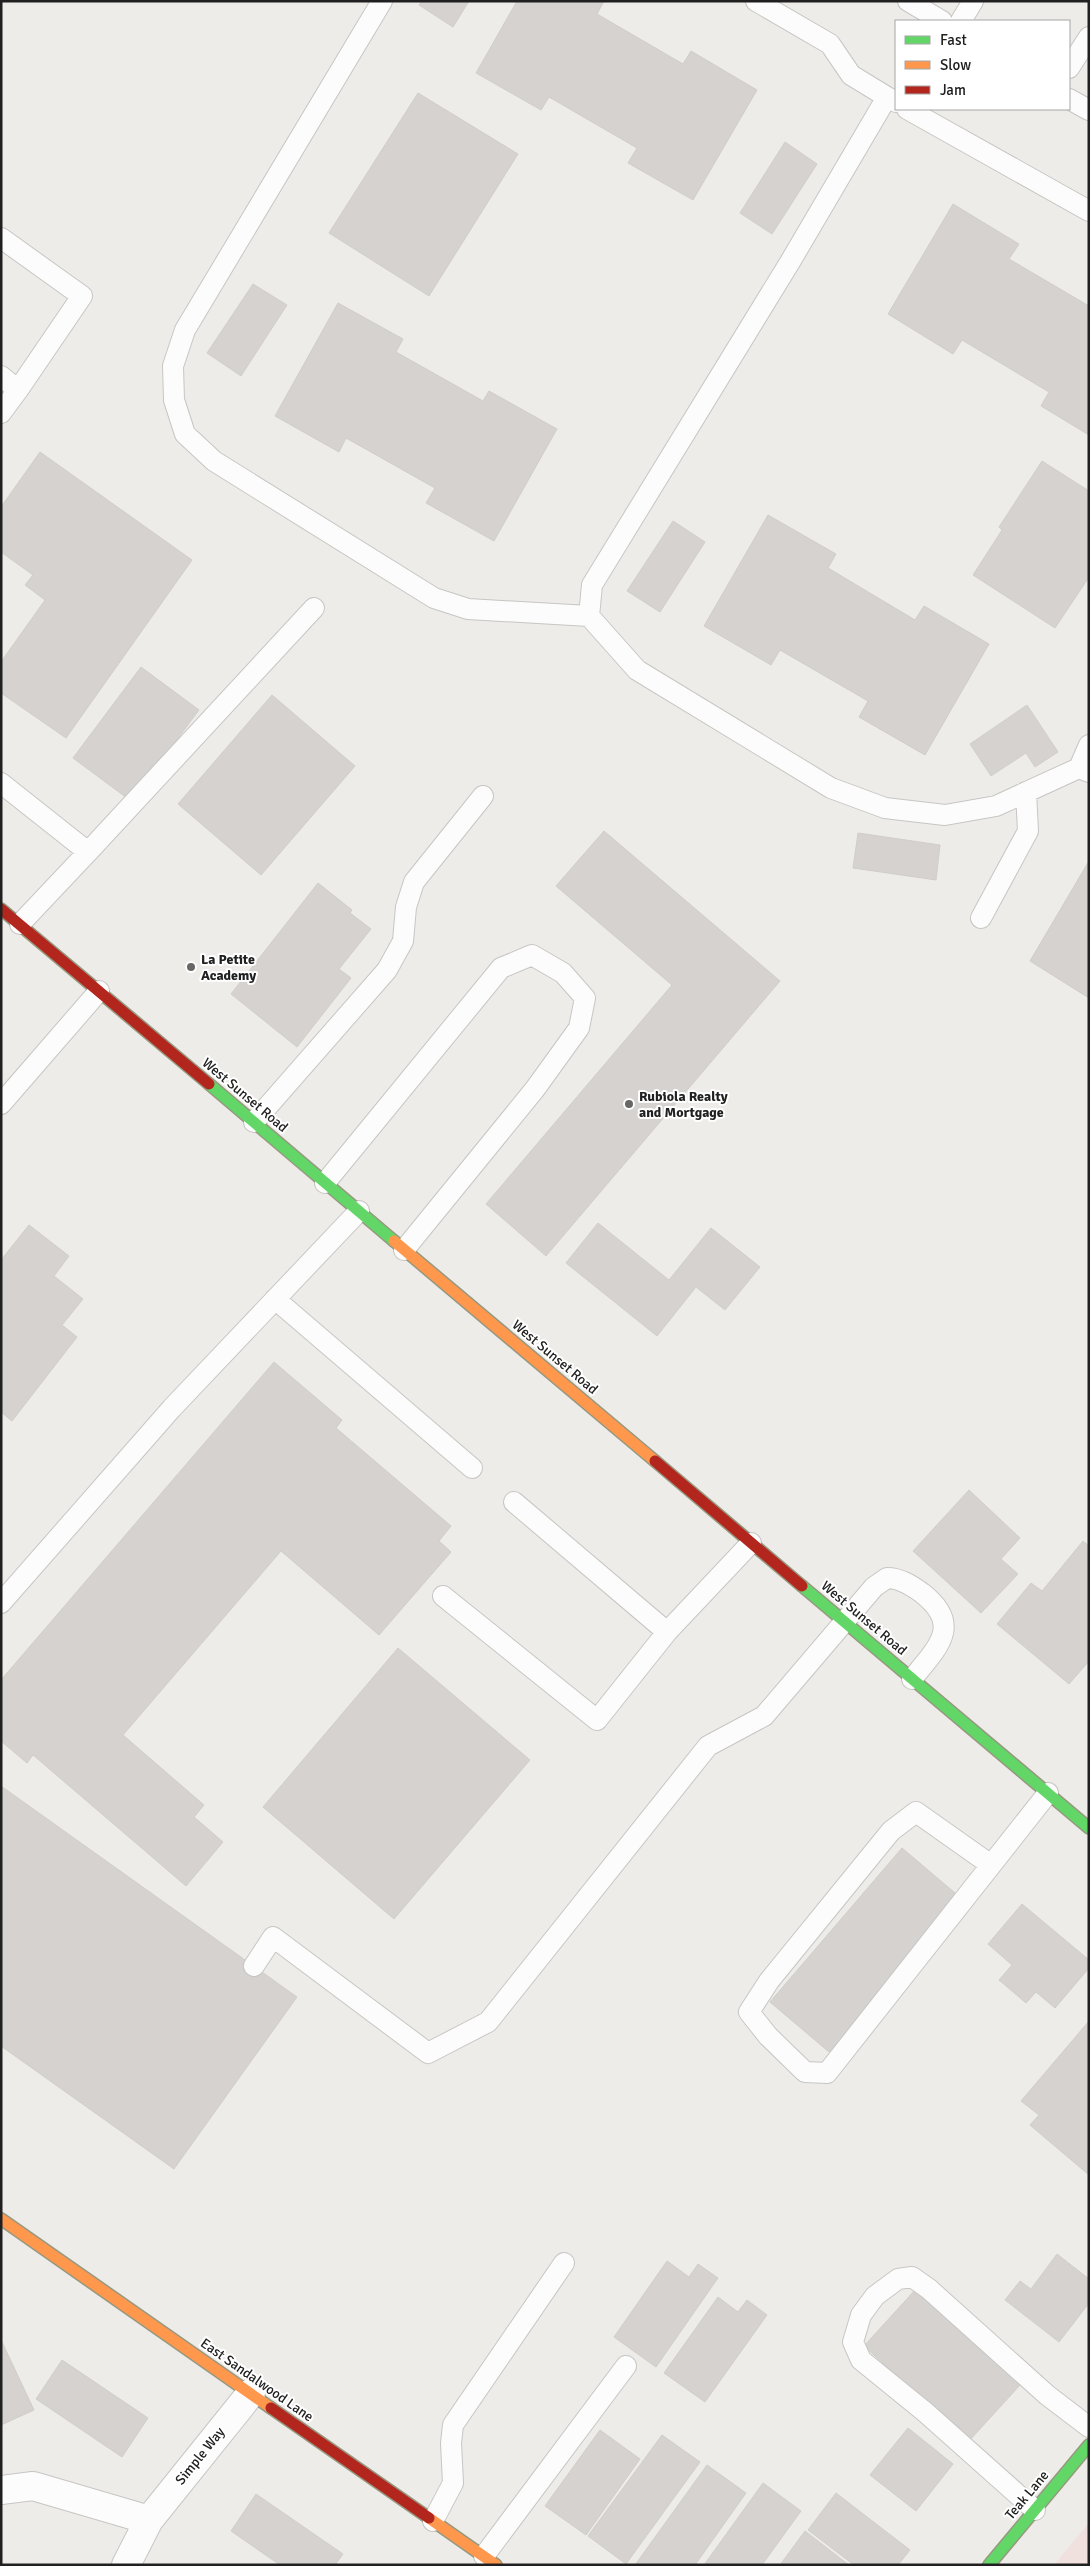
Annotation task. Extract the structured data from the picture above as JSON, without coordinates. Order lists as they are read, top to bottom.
{
  "streets": {
    "main road": ["West Sunset Road", "East Sandalwood Lane", "Teak Lane"],
    "street": ["Simple Way"]
  },
  "crossings": [
    ["East Sandalwood Lane", "Simple Way"]
  ],
  "places": ["La Petite Academy", "Rubiola Realty and Mortgage"],
  "legend": ["Fast", "Slow", "Jam"]
}
